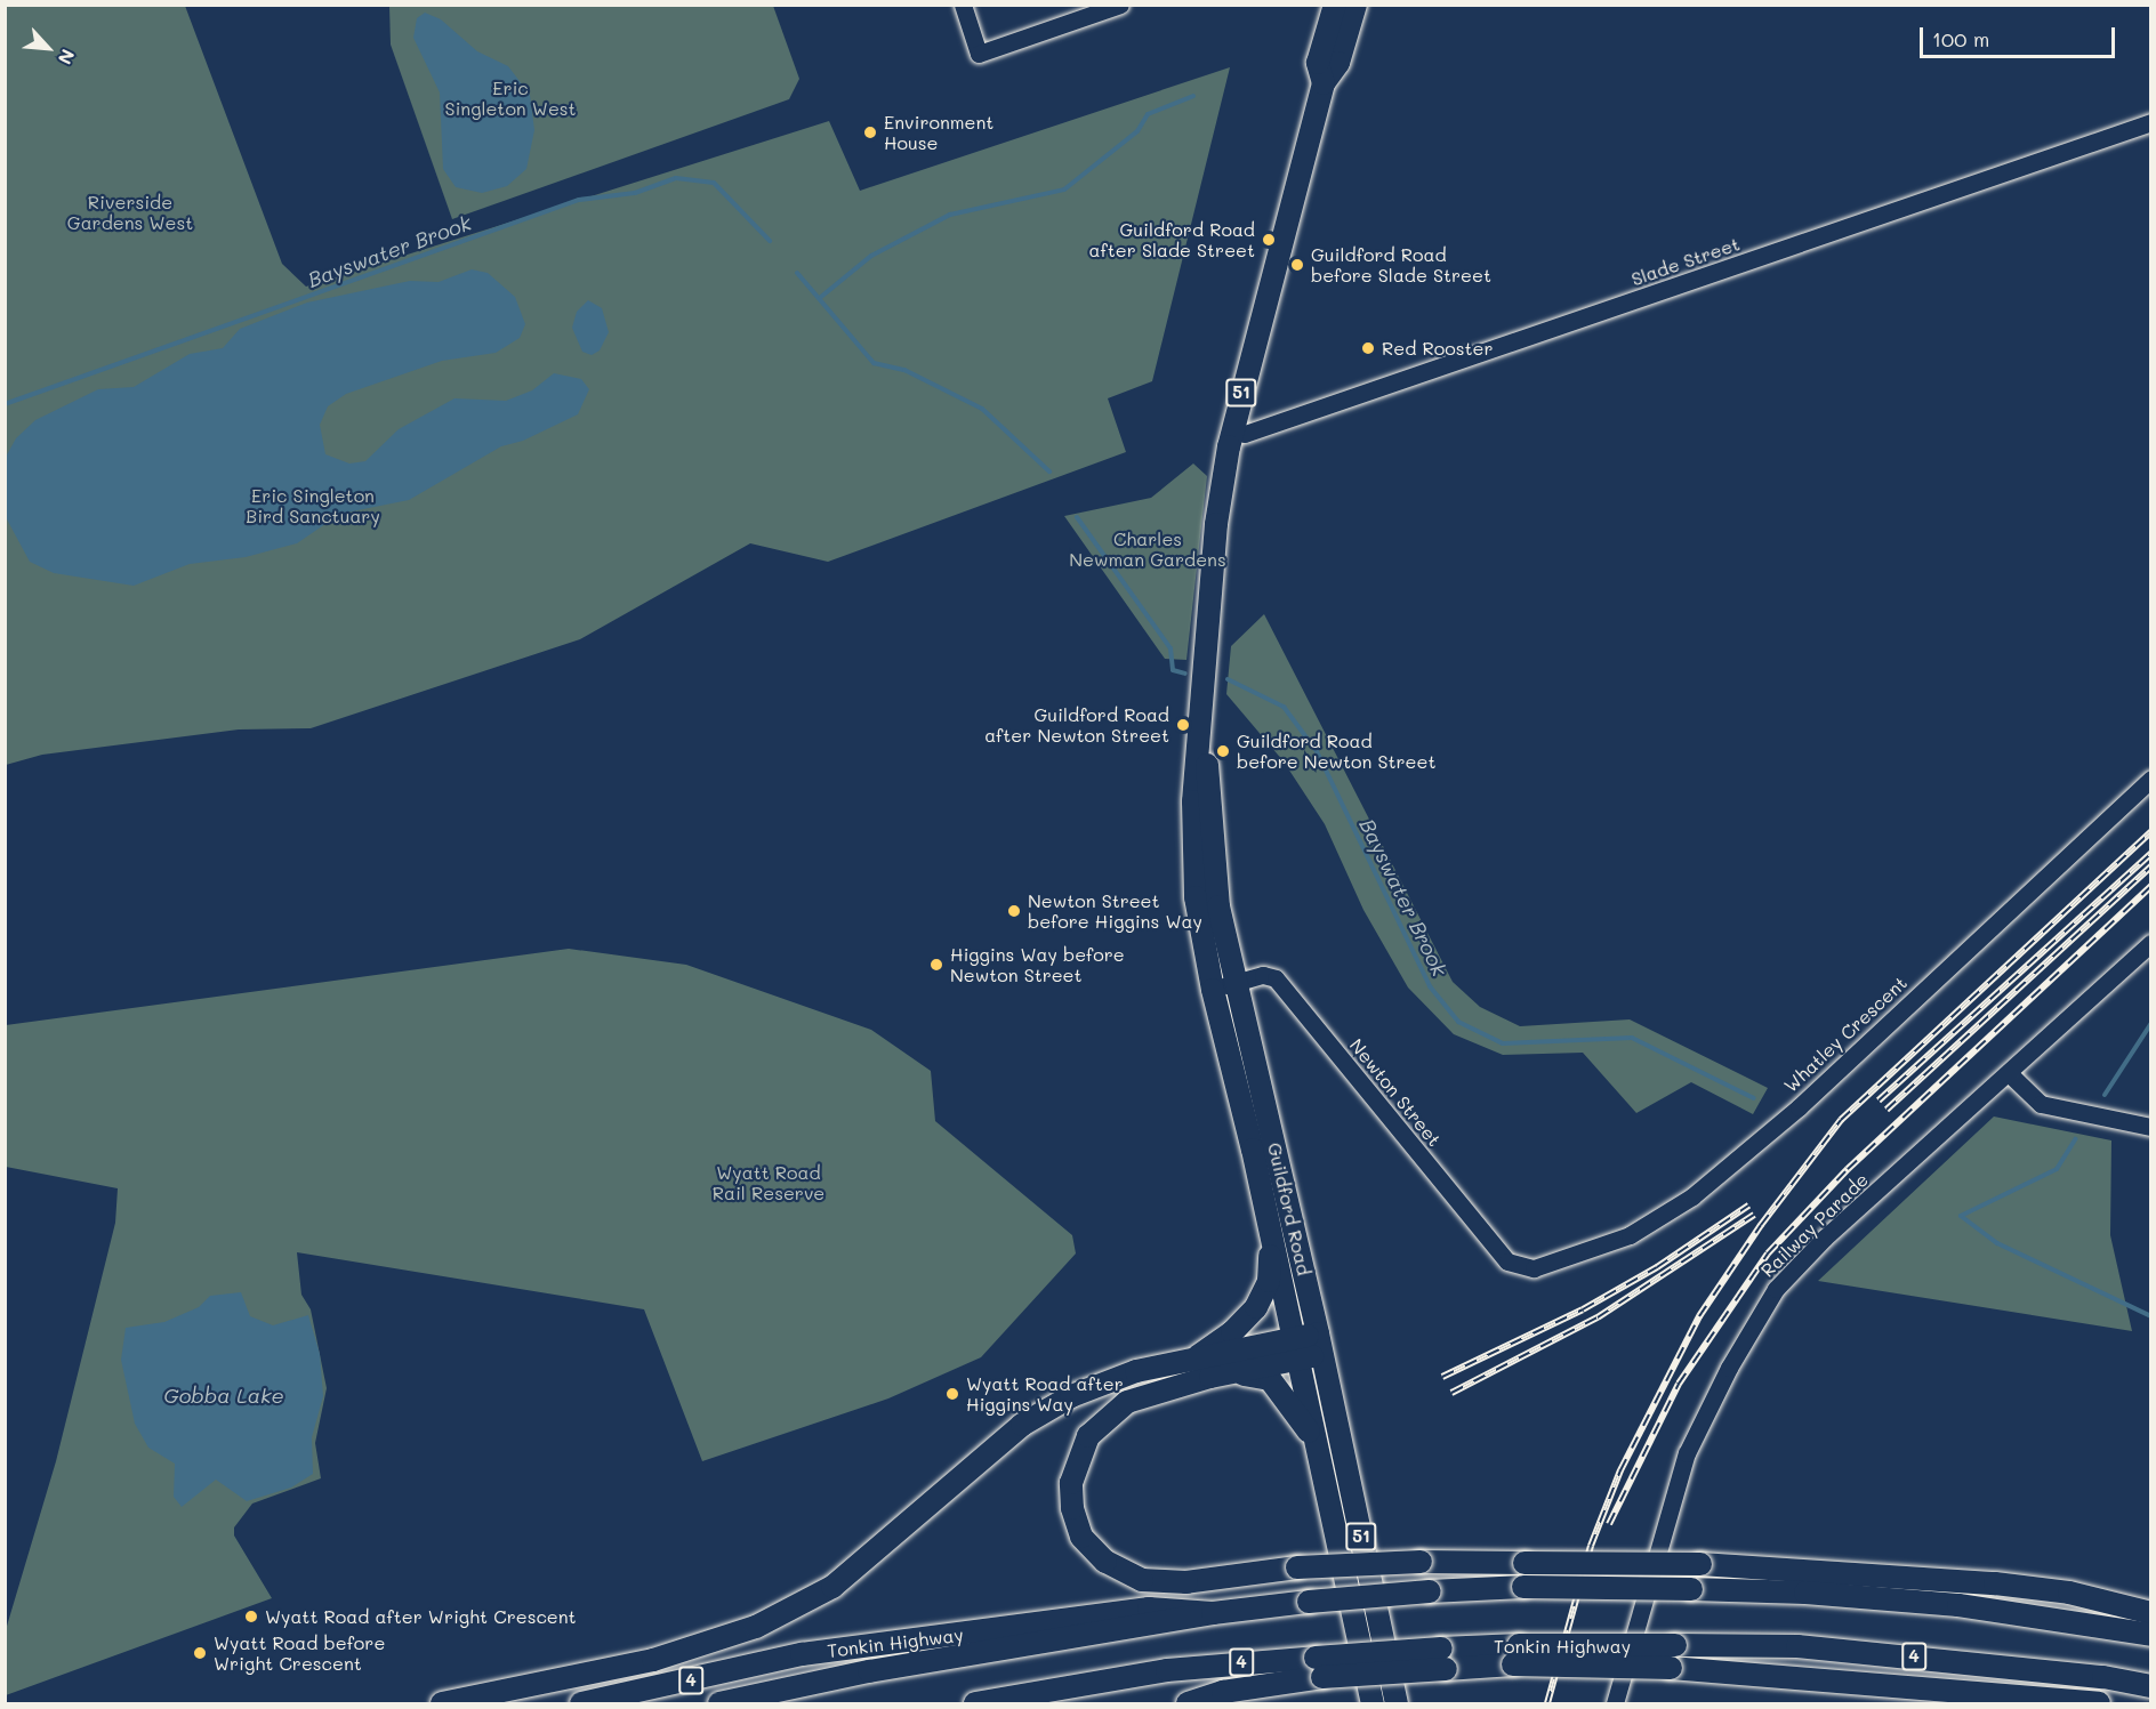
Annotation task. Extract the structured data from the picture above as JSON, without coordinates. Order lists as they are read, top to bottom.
{
  "streets": {
    "highway": [
      "51",
      "Guildford Road",
      "Tonkin Highway",
      "4"
    ],
    "street": [
      "Slade Street",
      "Whatley Crescent",
      "Newton Street",
      "Railway Parade"
    ]
  },
  "crossings": [
    ["Slade Street", "Guildford Road"],
    ["Whatley Crescent", "Newton Street"],
    ["Newton Street", "Guildford Road"]
  ],
  "water": ["Bayswater Brook", "Gobba Lake"],
  "parks": [
    "Eric Singleton West",
    "Riverside Gardens West",
    "Eric Singleton Bird Sanctuary",
    "Charles Newman Gardens",
    "Wyatt Road Rail Reserve"
  ],
  "places": [
    "Environment House",
    "Guildford Road after Slade Street",
    "Guildford Road before Slade Street",
    "Red Rooster",
    "Guildford Road after Newton Street",
    "Guildford Road before Newton Street",
    "Newton Street before Higgins Way",
    "Higgins Way before Newton Street",
    "Wyatt Road after Higgins Way",
    "Wyatt Road after Wright Crescent",
    "Wyatt Road before Wright Crescent"
  ],
  "scale_bar": "100 m",
  "north": "bottom right"
}
